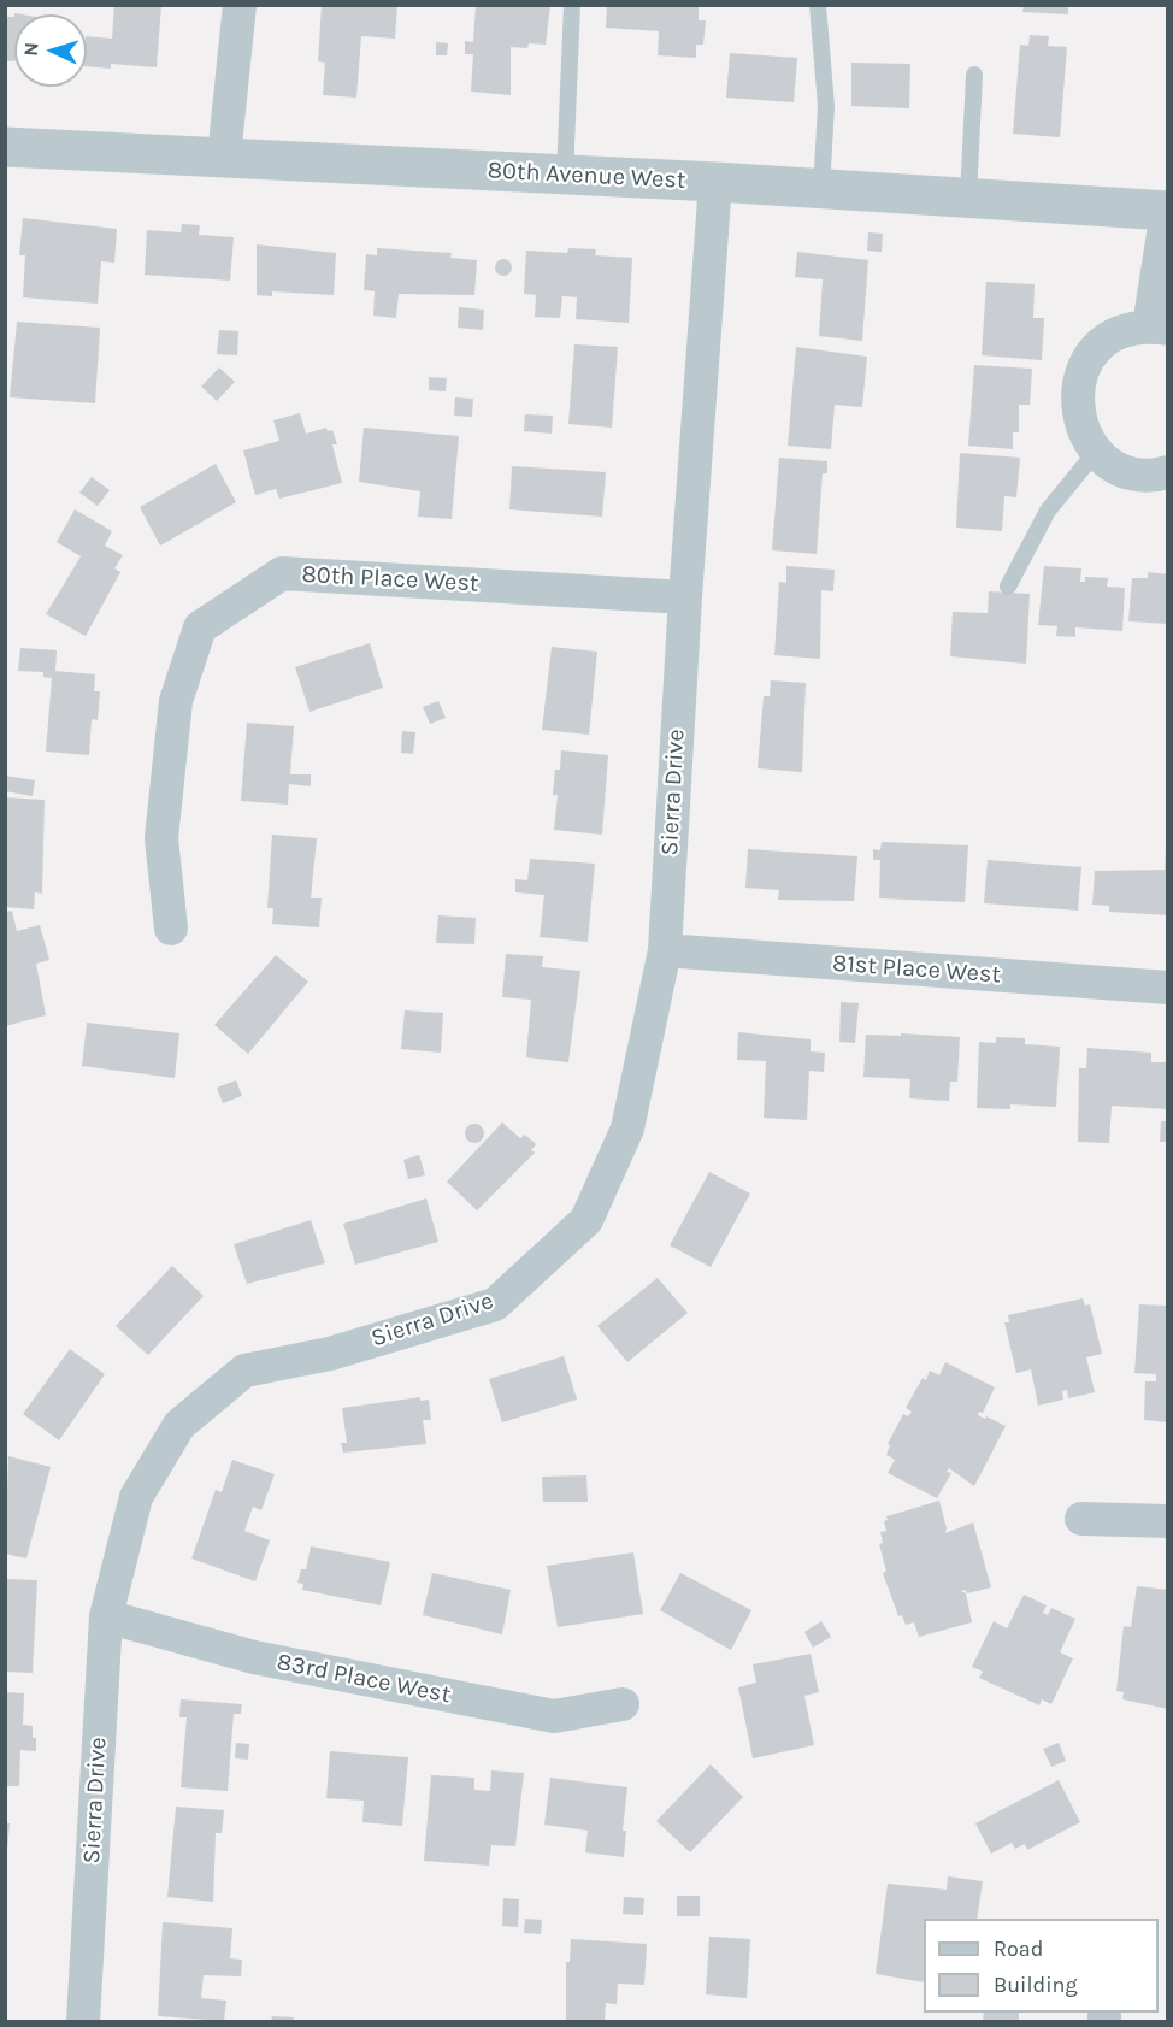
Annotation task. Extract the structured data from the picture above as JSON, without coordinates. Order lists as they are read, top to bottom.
{
  "streets": {
    "street": [
      "80th Avenue West",
      "80th Place West",
      "Sierra Drive",
      "81st Place West",
      "83rd Place West"
    ]
  },
  "crossings": [
    ["80th Avenue West", "Sierra Drive"],
    ["80th Place West", "Sierra Drive"],
    ["Sierra Drive", "81st Place West"],
    ["Sierra Drive", "83rd Place West"]
  ],
  "legend": ["Road", "Building"],
  "north": "left"
}
